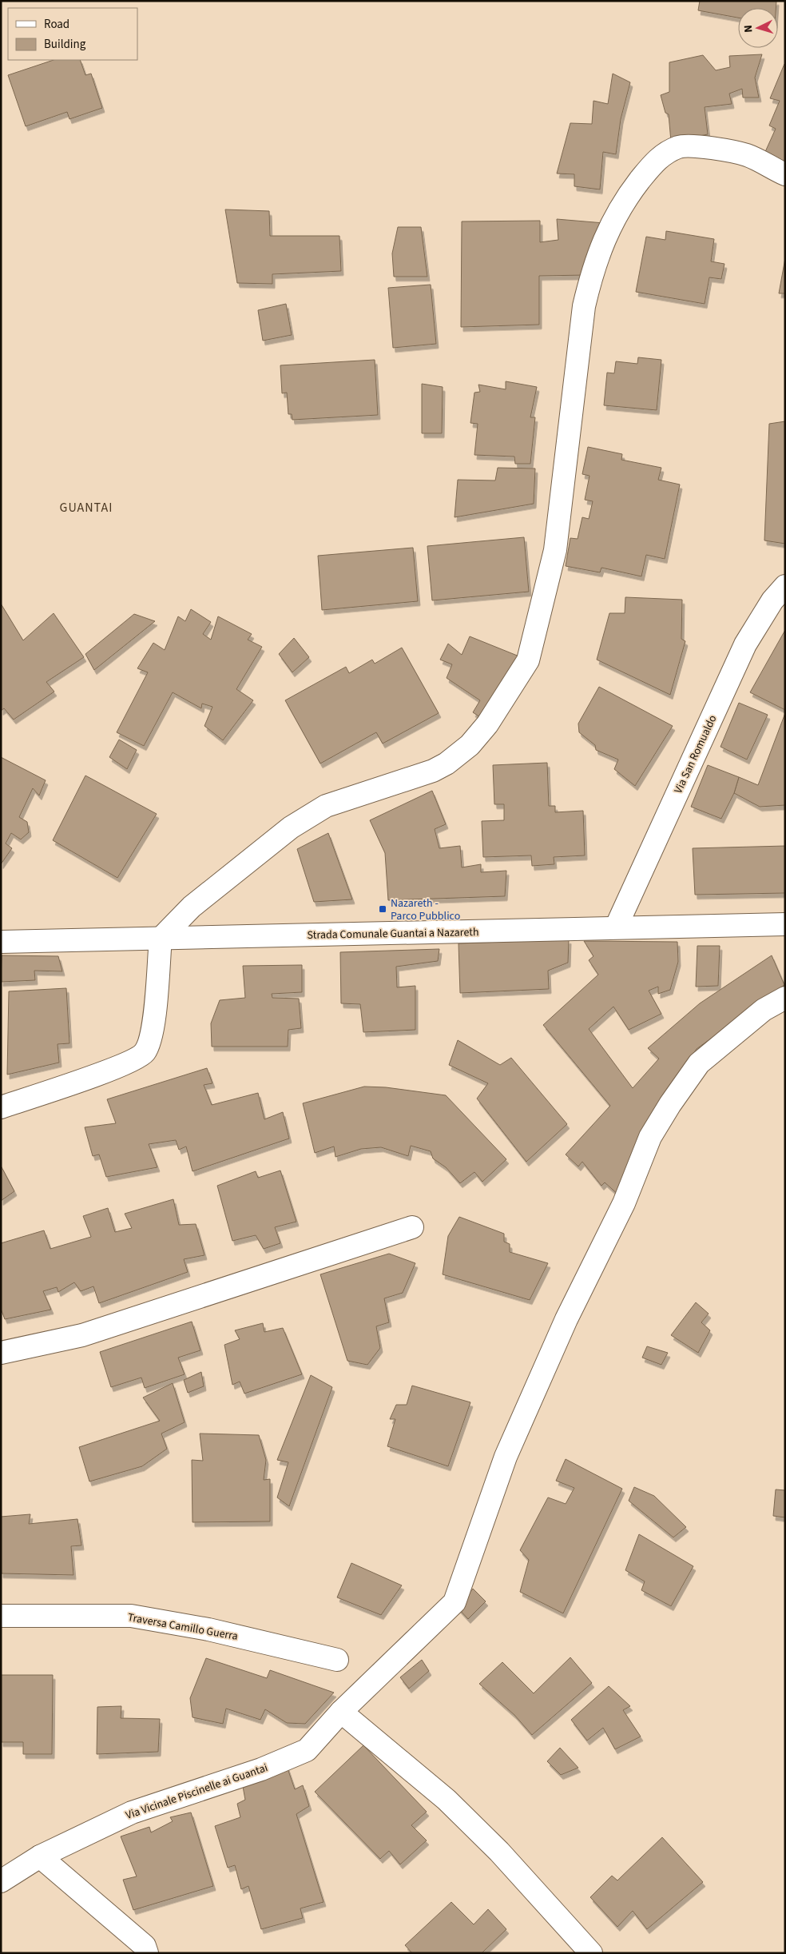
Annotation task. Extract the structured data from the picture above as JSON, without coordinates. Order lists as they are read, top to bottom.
{
  "streets": {
    "street": [
      "Via San Romualdo",
      "Strada Comunale Guantai a Nazareth",
      "Traversa Camillo Guerra",
      "Via Vicinale Piscinelle ai Guantai"
    ]
  },
  "crossings": [
    ["Via San Romualdo", "Strada Comunale Guantai a Nazareth"]
  ],
  "districts": ["GUANTAI"],
  "places": {
    "transit": ["Nazareth - Parco Pubblico"]
  },
  "legend": ["Road", "Building"],
  "north": "left"
}
